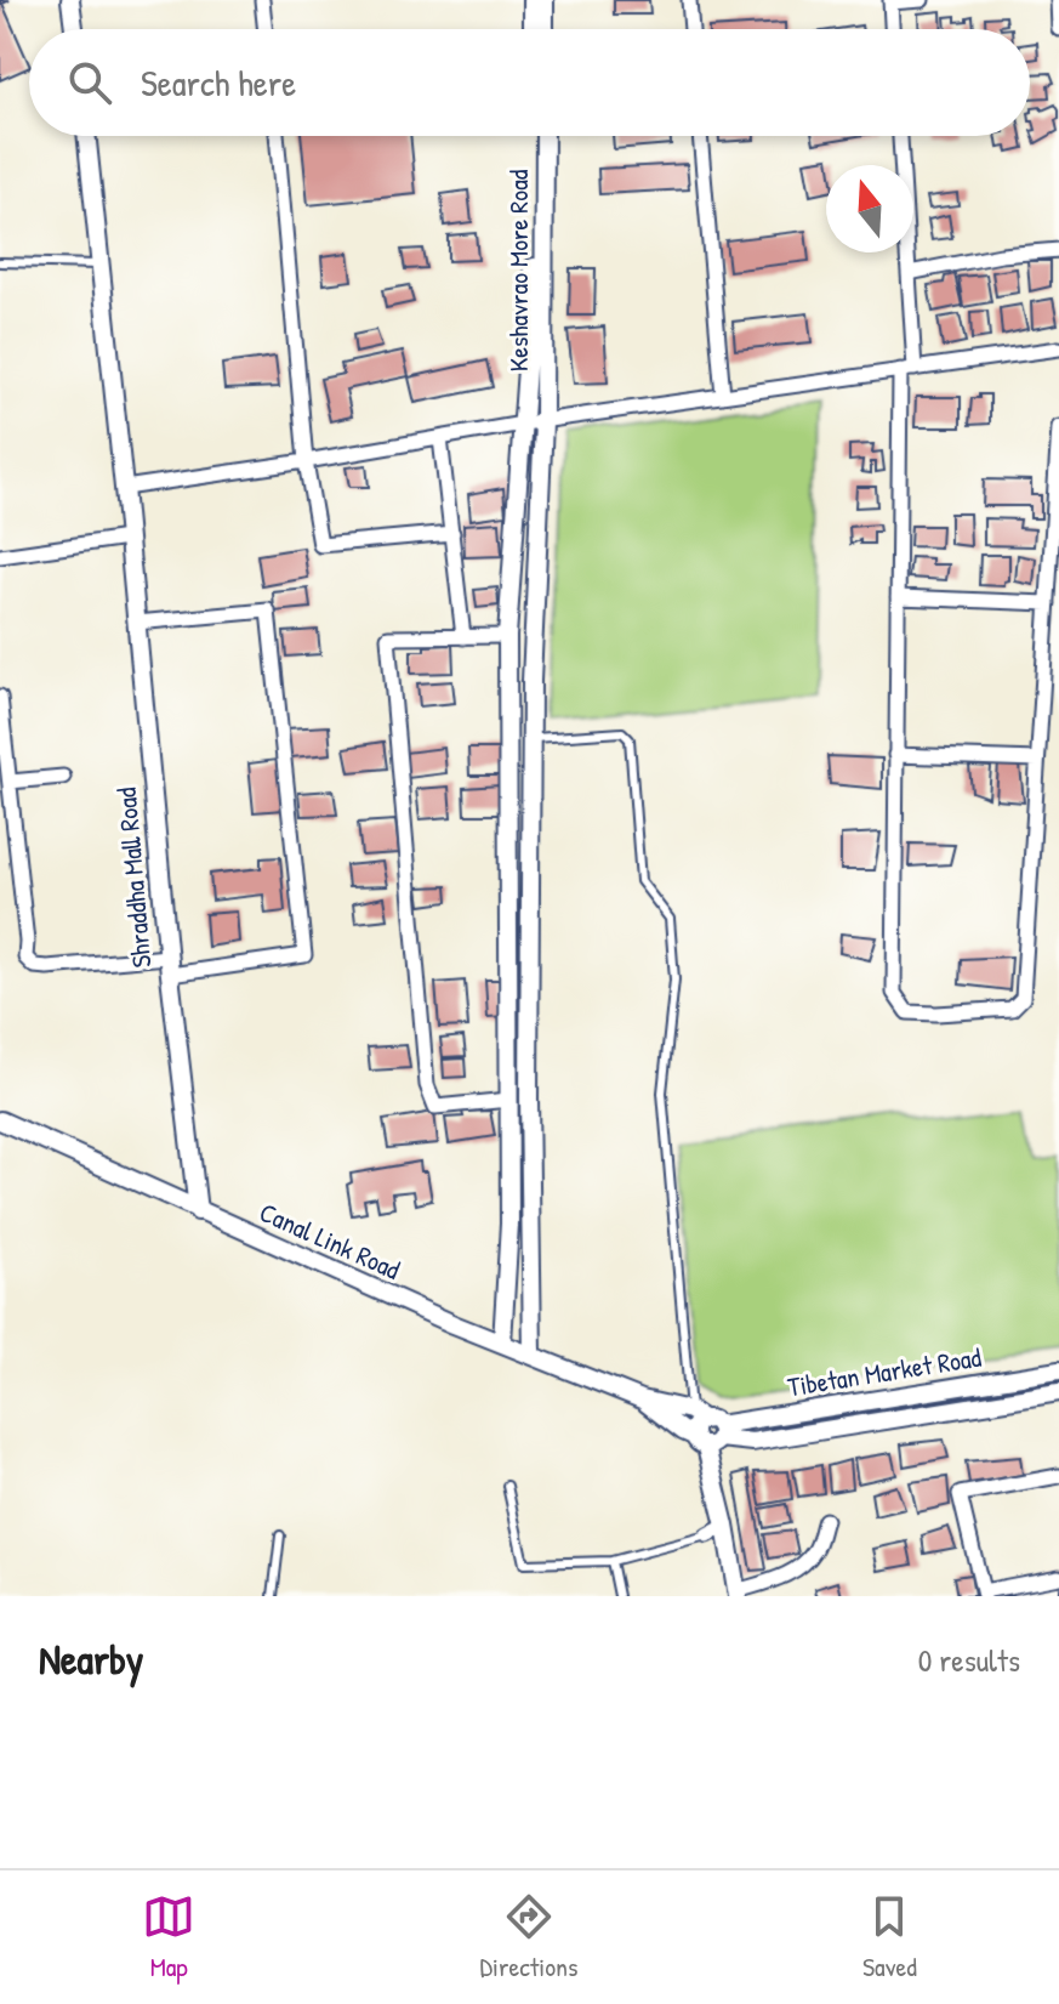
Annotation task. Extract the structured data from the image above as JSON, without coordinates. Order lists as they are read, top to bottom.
{
  "streets": {
    "street": [
      "Keshavrao More Road",
      "Shraddha Mall Road",
      "Canal Link Road",
      "Tibetan Market Road"
    ]
  },
  "crossings": [
    ["Keshavrao More Road", "Canal Link Road"],
    ["Shraddha Mall Road", "Canal Link Road"],
    ["Canal Link Road", "Tibetan Market Road"]
  ],
  "north": "top",
  "page": {
    "search": "Search here",
    "heading": ["Nearby", "0 results"],
    "nav": ["Map", "Directions", "Saved"]
  }
}
